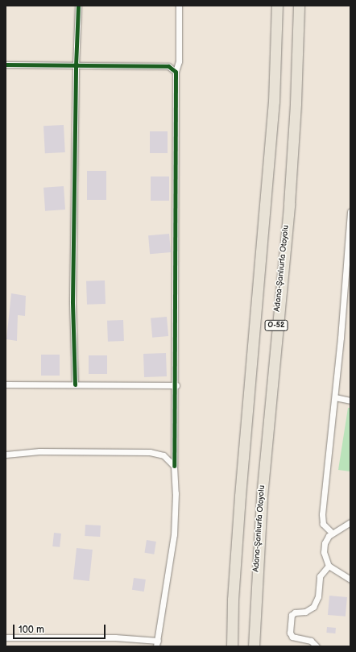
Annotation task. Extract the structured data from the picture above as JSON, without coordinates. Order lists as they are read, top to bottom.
{
  "streets": {
    "highway": ["Adana-Şanlıurfa Otoyolu", "O-52"]
  },
  "scale_bar": "100 m"
}
